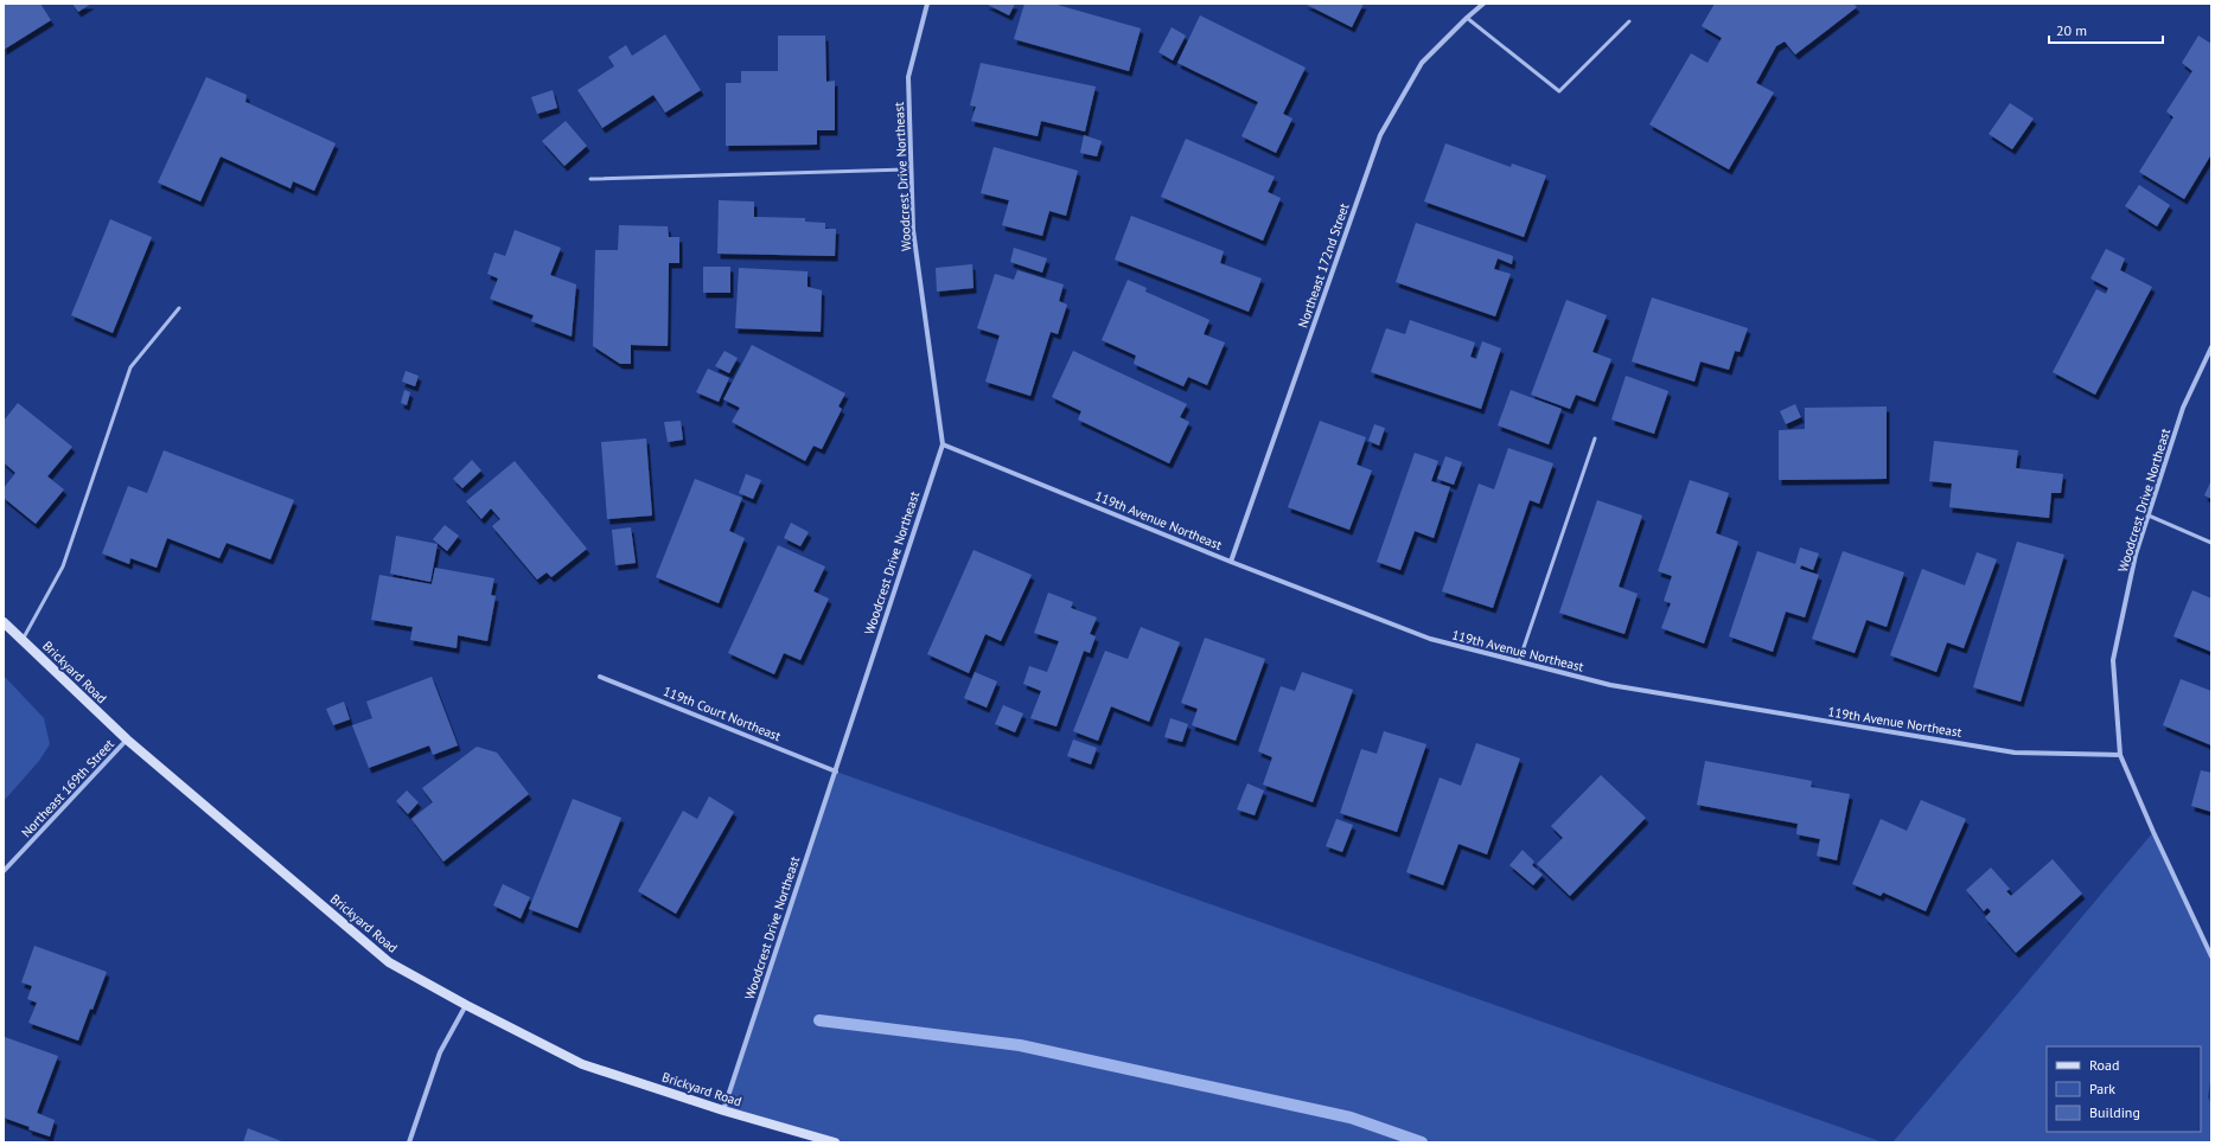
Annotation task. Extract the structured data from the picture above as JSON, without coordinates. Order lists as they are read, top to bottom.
{
  "streets": {
    "street": [
      "Woodcrest Drive Northeast",
      "Northeast 172nd Street",
      "119th Avenue Northeast",
      "Brickyard Road",
      "119th Court Northeast",
      "Northeast 169th Street"
    ]
  },
  "crossings": [
    ["Woodcrest Drive Northeast", "119th Avenue Northeast"],
    ["Woodcrest Drive Northeast", "Brickyard Road"],
    ["Woodcrest Drive Northeast", "119th Court Northeast"],
    ["Northeast 172nd Street", "119th Avenue Northeast"],
    ["Brickyard Road", "Northeast 169th Street"]
  ],
  "legend": ["Road", "Park", "Building"],
  "scale_bar": "20 m"
}
